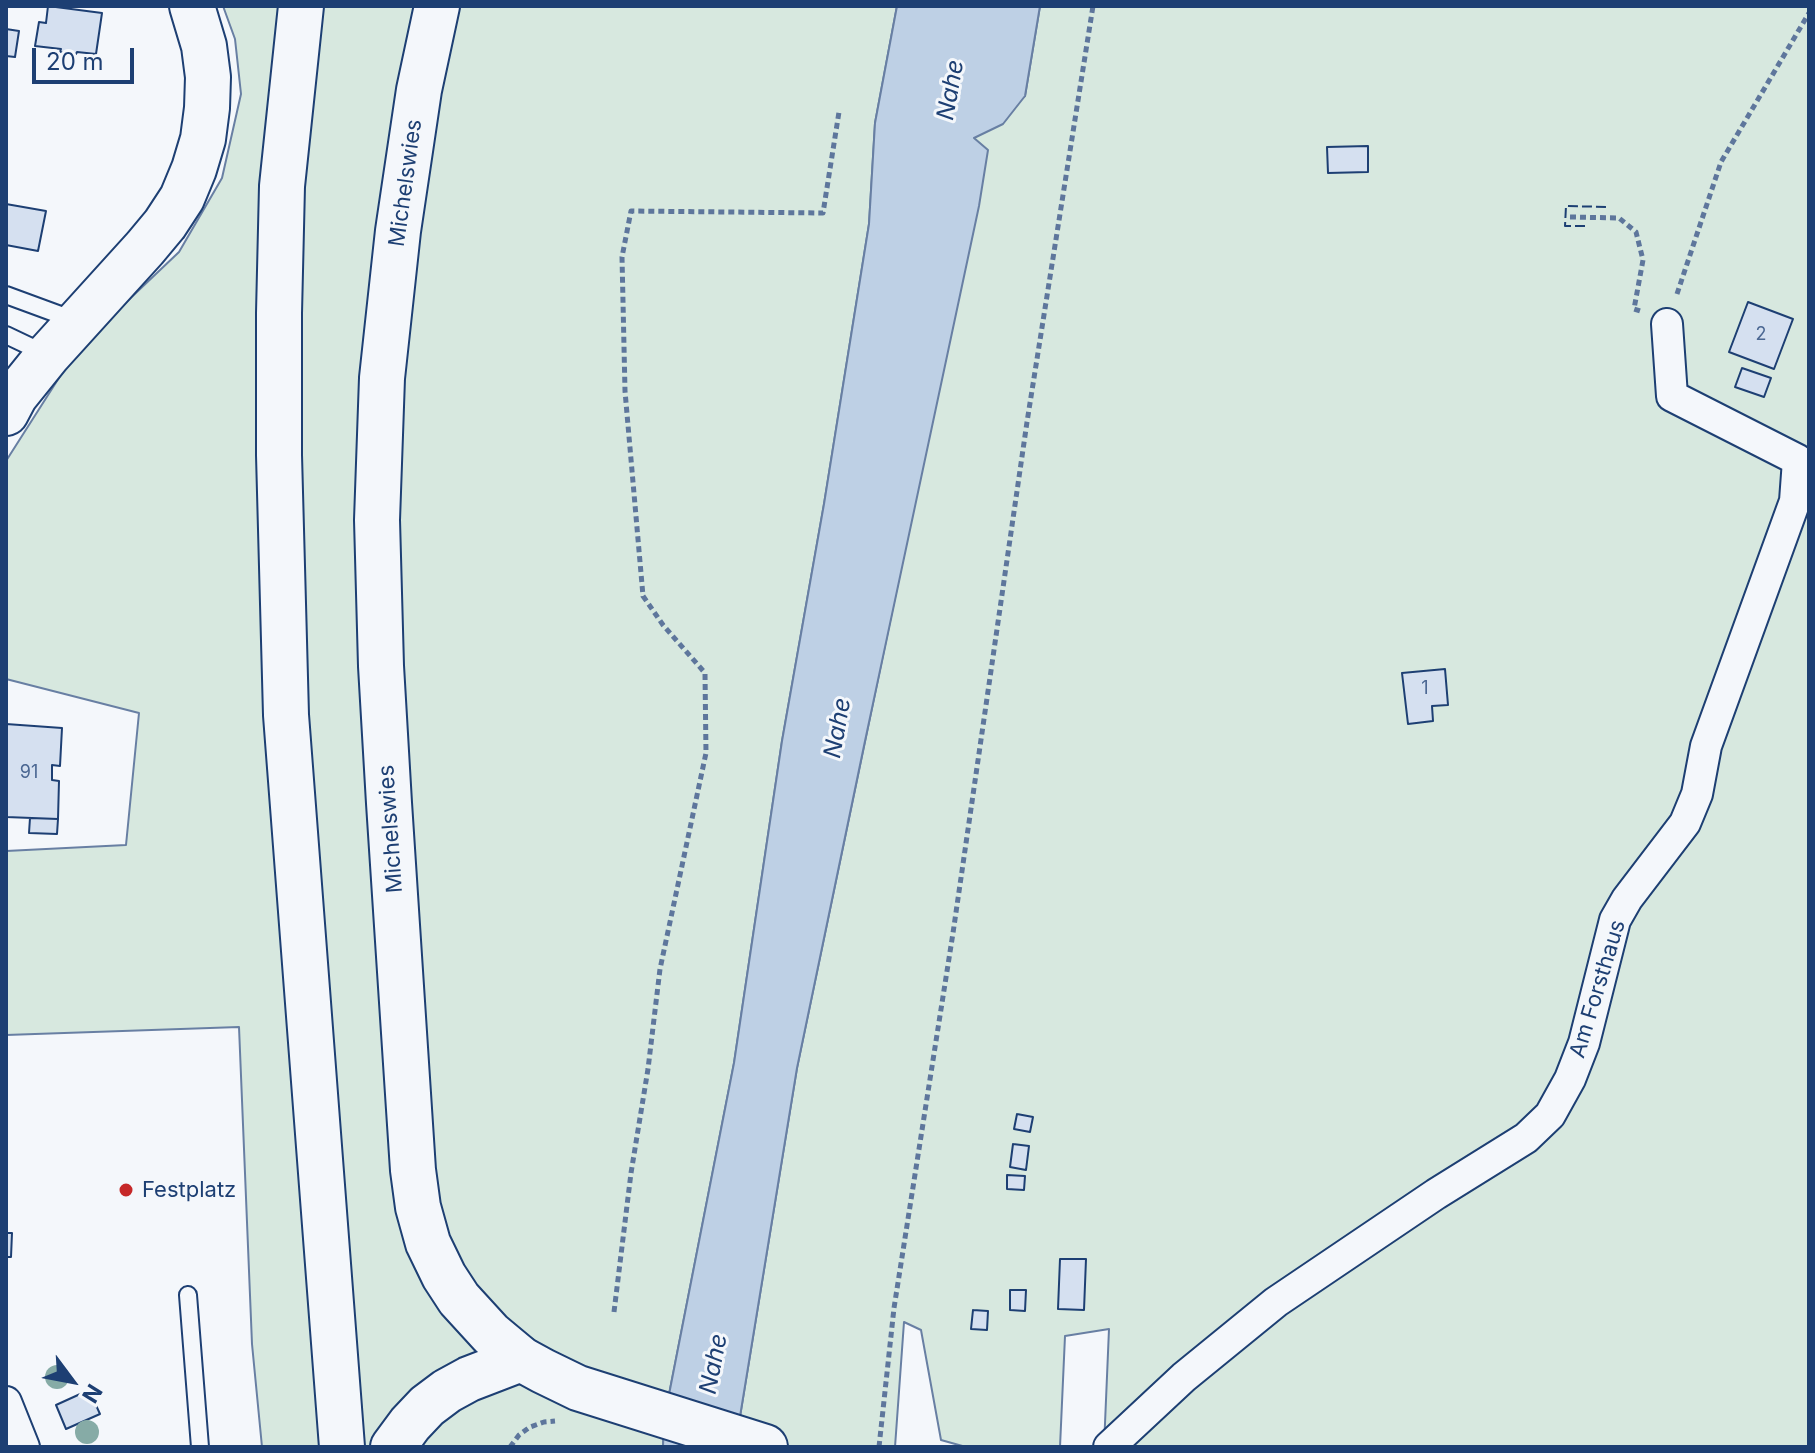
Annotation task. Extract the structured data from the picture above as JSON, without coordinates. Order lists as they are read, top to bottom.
{
  "streets": {
    "street": ["Michelswies", "Am Forsthaus"]
  },
  "water": ["Nahe"],
  "places": ["Festplatz"],
  "house_numbers": ["2", "1", "91"],
  "scale_bar": "20 m",
  "north": "bottom right"
}
